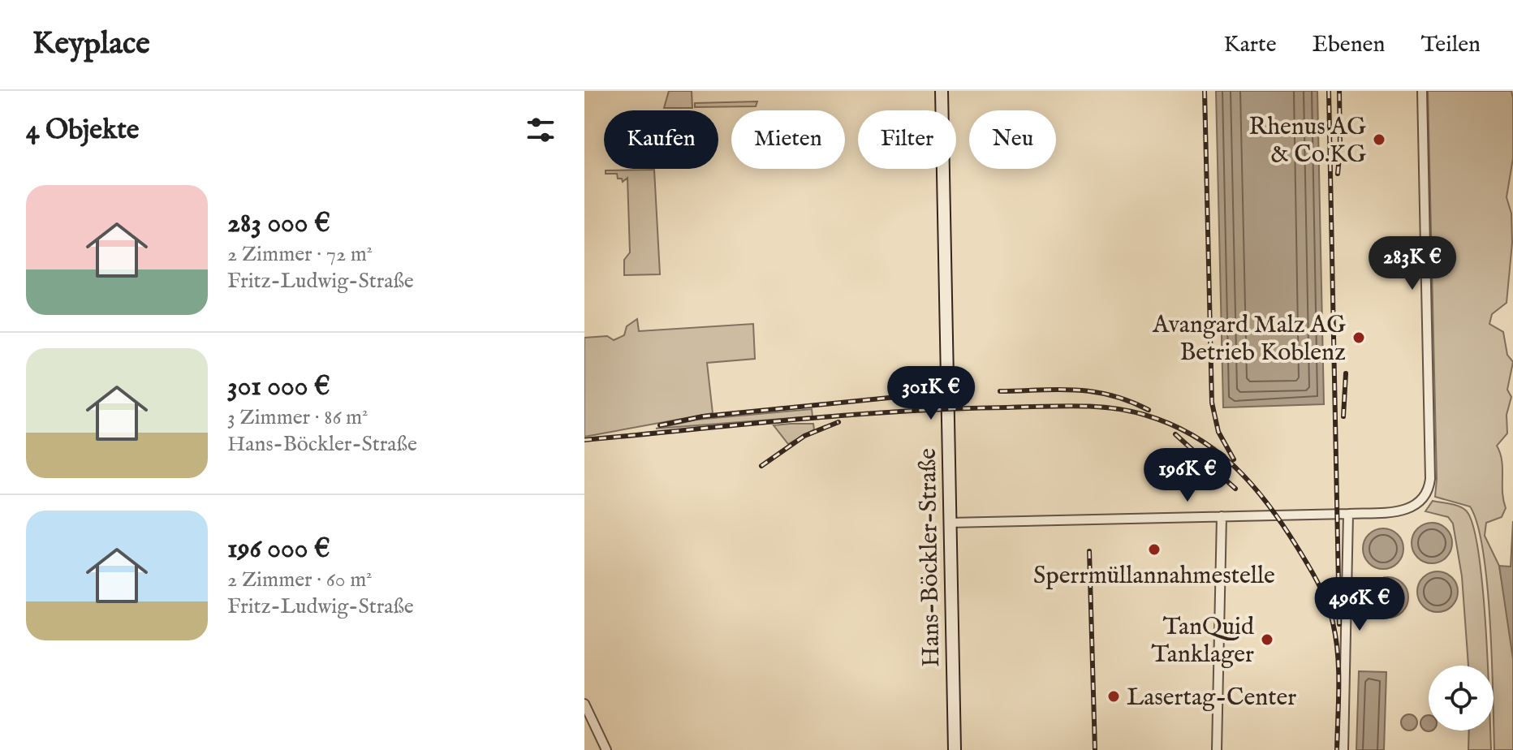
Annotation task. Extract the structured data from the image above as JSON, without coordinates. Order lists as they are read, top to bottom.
{
  "streets": {
    "main road": ["Hans-Böckler-Straße"]
  },
  "places": [
    "Rhenus AG & Co.KG",
    "Avangard Malz AG Betrieb Koblenz",
    "Sperrmüllannahmestelle",
    "TanQuid Tanklager",
    "Lasertag-Center"
  ],
  "page": {
    "header": "Keyplace",
    "nav": ["Karte", "Ebenen", "Teilen"],
    "heading": "4 Objekte",
    "chip": [
      "Kaufen",
      "Mieten",
      "Filter",
      "Neu"
    ],
    "list": [
      {
        "name": "283 000 €",
        "note": "2 Zimmer · 72 m² · Fritz-Ludwig-Straße"
      },
      {
        "name": "301 000 €",
        "note": "3 Zimmer · 86 m² · Hans-Böckler-Straße"
      },
      {
        "name": "196 000 €",
        "note": "2 Zimmer · 60 m² · Fritz-Ludwig-Straße"
      }
    ],
    "price": [
      "283K €",
      "301K €",
      "196K €",
      "496K €"
    ]
  }
}
